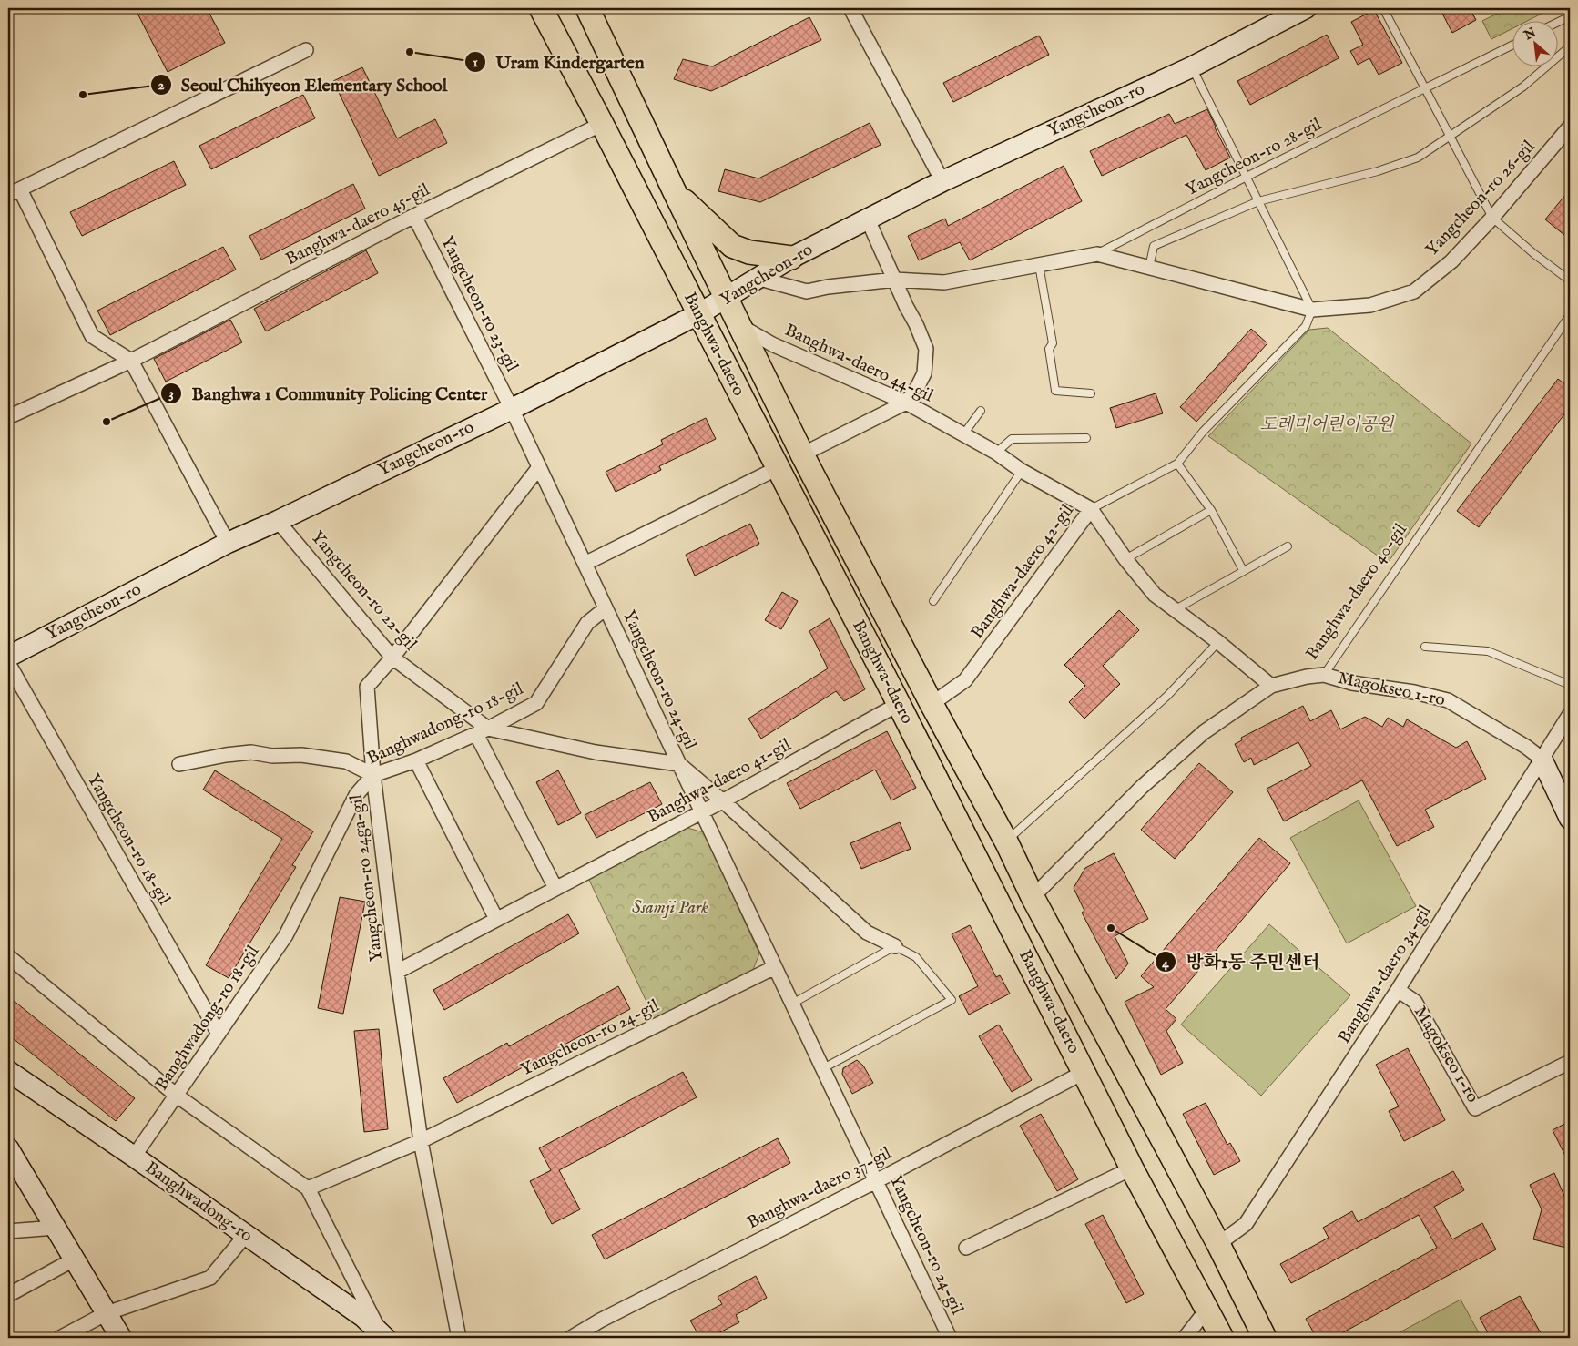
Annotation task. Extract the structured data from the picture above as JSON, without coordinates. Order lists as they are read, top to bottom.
{
  "streets": {
    "main road": [
      "Yangcheon-ro",
      "Banghwa-daero",
      "Magokseo 1-ro",
      "Banghwadong-ro"
    ],
    "street": [
      "Yangcheon-ro 26-gil",
      "Banghwa-daero 45-gil",
      "Yangcheon-ro 23-gil",
      "Banghwa-daero 44-gil",
      "Banghwa-daero 42-gil",
      "Yangcheon-ro 22-gil",
      "Banghwa-daero 40-gil",
      "Yangcheon-ro 24-gil",
      "Banghwadong-ro 18-gil",
      "Banghwa-daero 41-gil",
      "Yangcheon-ro 18-gil",
      "Yangcheon-ro 24ga-gil",
      "Banghwa-daero 34-gil",
      "Banghwa-daero 37-gil"
    ],
    "lane": ["Yangcheon-ro 28-gil"]
  },
  "crossings": [
    ["Yangcheon-ro", "Yangcheon-ro 26-gil"],
    ["Yangcheon-ro", "Yangcheon-ro 23-gil"],
    ["Yangcheon-ro", "Banghwa-daero"],
    ["Yangcheon-ro", "Yangcheon-ro 22-gil"],
    ["Yangcheon-ro", "Yangcheon-ro 24-gil"],
    ["Yangcheon-ro 28-gil", "Yangcheon-ro 26-gil"],
    ["Yangcheon-ro 26-gil", "Banghwa-daero 42-gil"],
    ["Banghwa-daero 45-gil", "Yangcheon-ro 23-gil"],
    ["Banghwa-daero 45-gil", "Banghwa-daero"],
    ["Yangcheon-ro 23-gil", "Yangcheon-ro 24-gil"],
    ["Banghwa-daero", "Banghwa-daero 44-gil"],
    ["Banghwa-daero", "Banghwa-daero 42-gil"],
    ["Banghwa-daero", "Banghwa-daero 40-gil"],
    ["Banghwa-daero", "Banghwa-daero 41-gil"],
    ["Banghwa-daero", "Banghwa-daero 34-gil"],
    ["Banghwa-daero", "Banghwa-daero 37-gil"],
    ["Banghwa-daero 44-gil", "Banghwa-daero 42-gil"],
    ["Banghwa-daero 44-gil", "Banghwa-daero 40-gil"],
    ["Yangcheon-ro 22-gil", "Yangcheon-ro 24-gil"],
    ["Yangcheon-ro 22-gil", "Banghwadong-ro 18-gil"],
    ["Yangcheon-ro 22-gil", "Yangcheon-ro 24ga-gil"],
    ["Banghwa-daero 40-gil", "Magokseo 1-ro"],
    ["Yangcheon-ro 24-gil", "Banghwadong-ro 18-gil"],
    ["Yangcheon-ro 24-gil", "Banghwa-daero 41-gil"],
    ["Yangcheon-ro 24-gil", "Yangcheon-ro 24ga-gil"],
    ["Yangcheon-ro 24-gil", "Banghwa-daero 37-gil"],
    ["Magokseo 1-ro", "Banghwa-daero 34-gil"],
    ["Banghwadong-ro 18-gil", "Yangcheon-ro 18-gil"],
    ["Banghwadong-ro 18-gil", "Yangcheon-ro 24ga-gil"],
    ["Banghwadong-ro 18-gil", "Banghwadong-ro"],
    ["Banghwa-daero 41-gil", "Yangcheon-ro 24ga-gil"]
  ],
  "parks": ["도레미어린이공원", "Ssamji Park"],
  "places": [
    "Uram Kindergarten",
    "Seoul Chihyeon Elementary School",
    "Banghwa 1 Community Policing Center",
    "방화1동 주민센터"
  ],
  "north": "top left"
}
